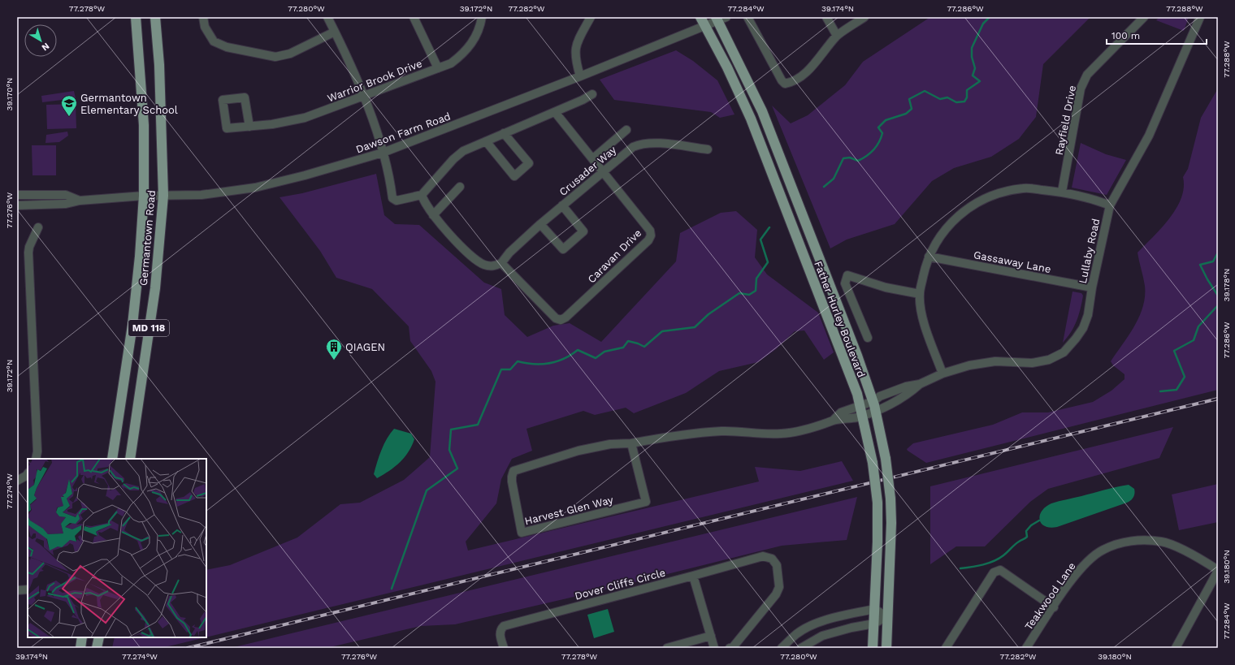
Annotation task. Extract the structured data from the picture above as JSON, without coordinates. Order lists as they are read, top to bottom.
{
  "streets": {
    "main road": ["Germantown Road", "Father Hurley Boulevard", "MD 118"],
    "street": [
      "Warrior Brook Drive",
      "Rayfield Drive",
      "Dawson Farm Road",
      "Crusader Way",
      "Lullaby Road",
      "Caravan Drive",
      "Gassaway Lane",
      "Harvest Glen Way",
      "Dover Cliffs Circle",
      "Teakwood Lane"
    ]
  },
  "crossings": [
    ["Dawson Farm Road", "Germantown Road"],
    ["Dawson Farm Road", "Father Hurley Boulevard"],
    ["Crusader Way", "Caravan Drive"],
    ["Lullaby Road", "Gassaway Lane"],
    ["Lullaby Road", "Father Hurley Boulevard"],
    ["Lullaby Road", "Harvest Glen Way"],
    ["Father Hurley Boulevard", "Harvest Glen Way"]
  ],
  "places": {
    "school or university": ["Germantown Elementary School"],
    "building": ["QIAGEN"]
  },
  "scale_bar": "100 m",
  "north": "bottom right",
  "coordinates": [
    "77.278°W",
    "77.280°W",
    "39.172°N",
    "77.282°W",
    "77.284°W",
    "39.174°N",
    "77.286°W",
    "77.288°W",
    "39.170°N",
    "77.276°W",
    "39.178°N",
    "77.274°W",
    "39.180°N"
  ]
}
